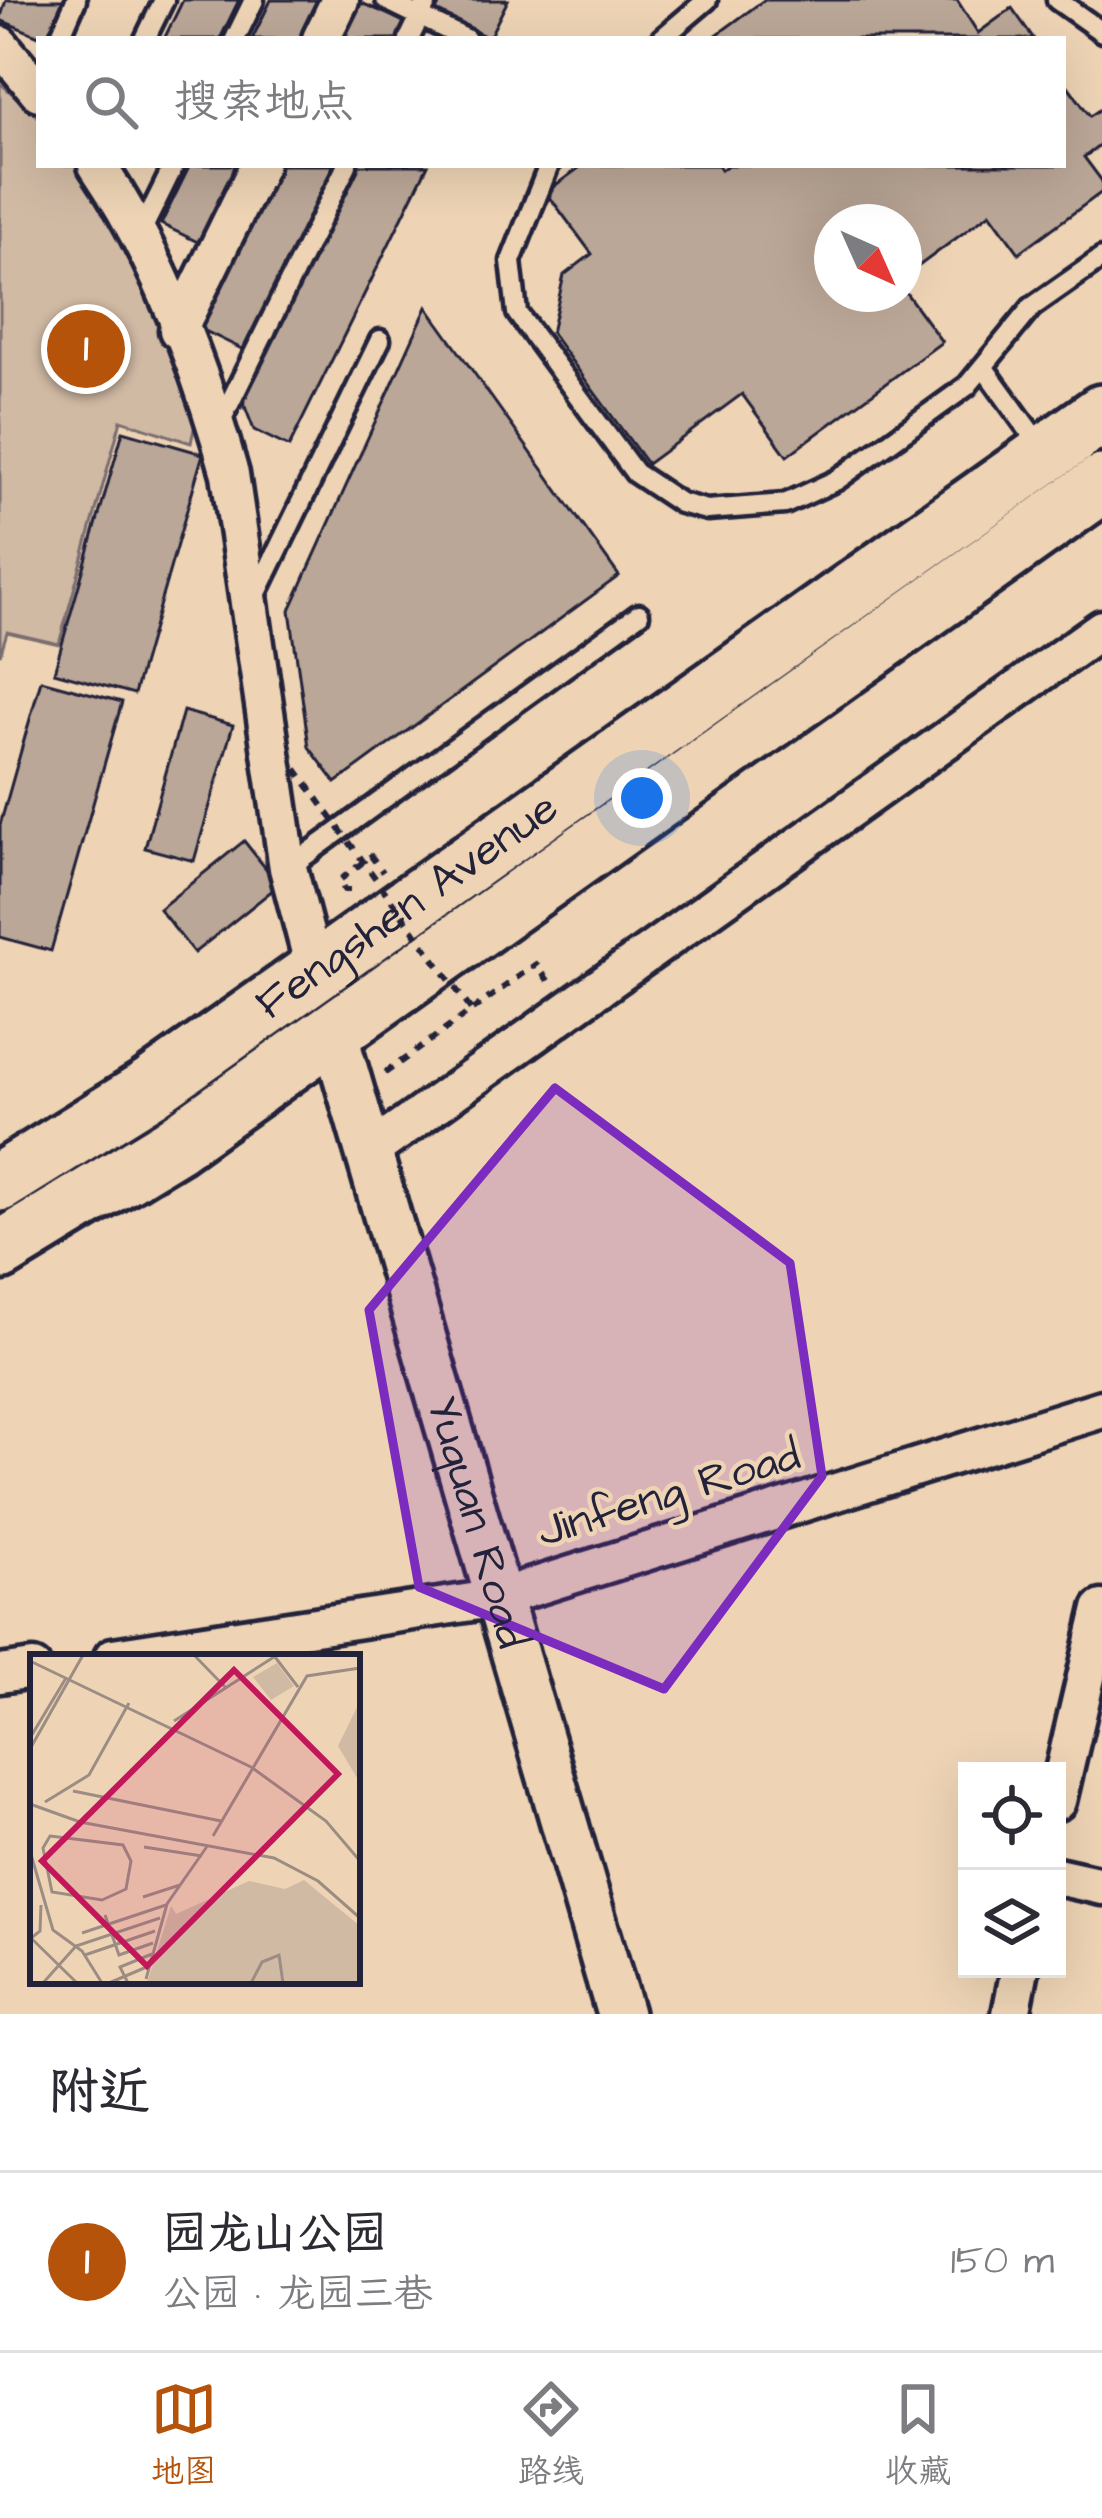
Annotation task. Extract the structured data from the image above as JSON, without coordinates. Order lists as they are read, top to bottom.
{
  "streets": {
    "main road": ["Fengshen Avenue"],
    "street": ["Jinfeng Road", "Yuquan Road"]
  },
  "crossings": [
    ["Fengshen Avenue", "Yuquan Road"],
    ["Jinfeng Road", "Yuquan Road"]
  ],
  "north": "bottom right",
  "page": {
    "search": "搜索地点",
    "pins": "1",
    "heading": "附近",
    "list": [
      {
        "mark": "1",
        "name": "园龙山公园",
        "note": "公园 · 龙园三巷",
        "value": "150 m"
      }
    ],
    "nav": ["地图", "路线", "收藏"]
  }
}
